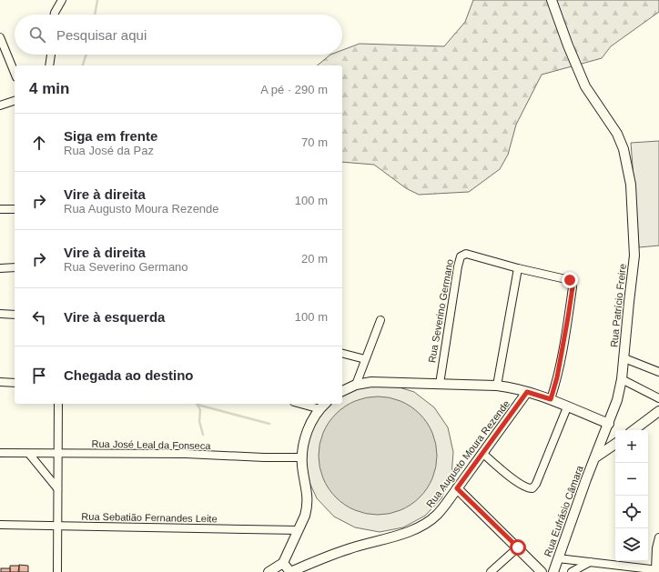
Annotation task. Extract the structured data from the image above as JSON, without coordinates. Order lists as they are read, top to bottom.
{
  "streets": {
    "street": [
      "Rua Patrício Freire",
      "Rua Severino Germano",
      "Rua José Leal da Fonseca",
      "Rua Augusto Moura Rezende",
      "Rua Eufrásio Câmara",
      "Rua Sebatião Fernandes Leite"
    ]
  },
  "crossings": [
    ["Rua Patrício Freire", "Rua Eufrásio Câmara"]
  ],
  "page": {
    "search": "Pesquisar aqui",
    "heading": ["4 min", "A pé · 290 m"],
    "list": [
      ["Siga em frente", "Rua José da Paz", "70 m"],
      ["Vire à direita", "Rua Augusto Moura Rezende", "100 m"],
      ["Vire à direita", "Rua Severino Germano", "20 m"],
      ["Vire à esquerda", "100 m"],
      "Chegada ao destino"
    ],
    "map_buttons": ["+", "−"]
  }
}
